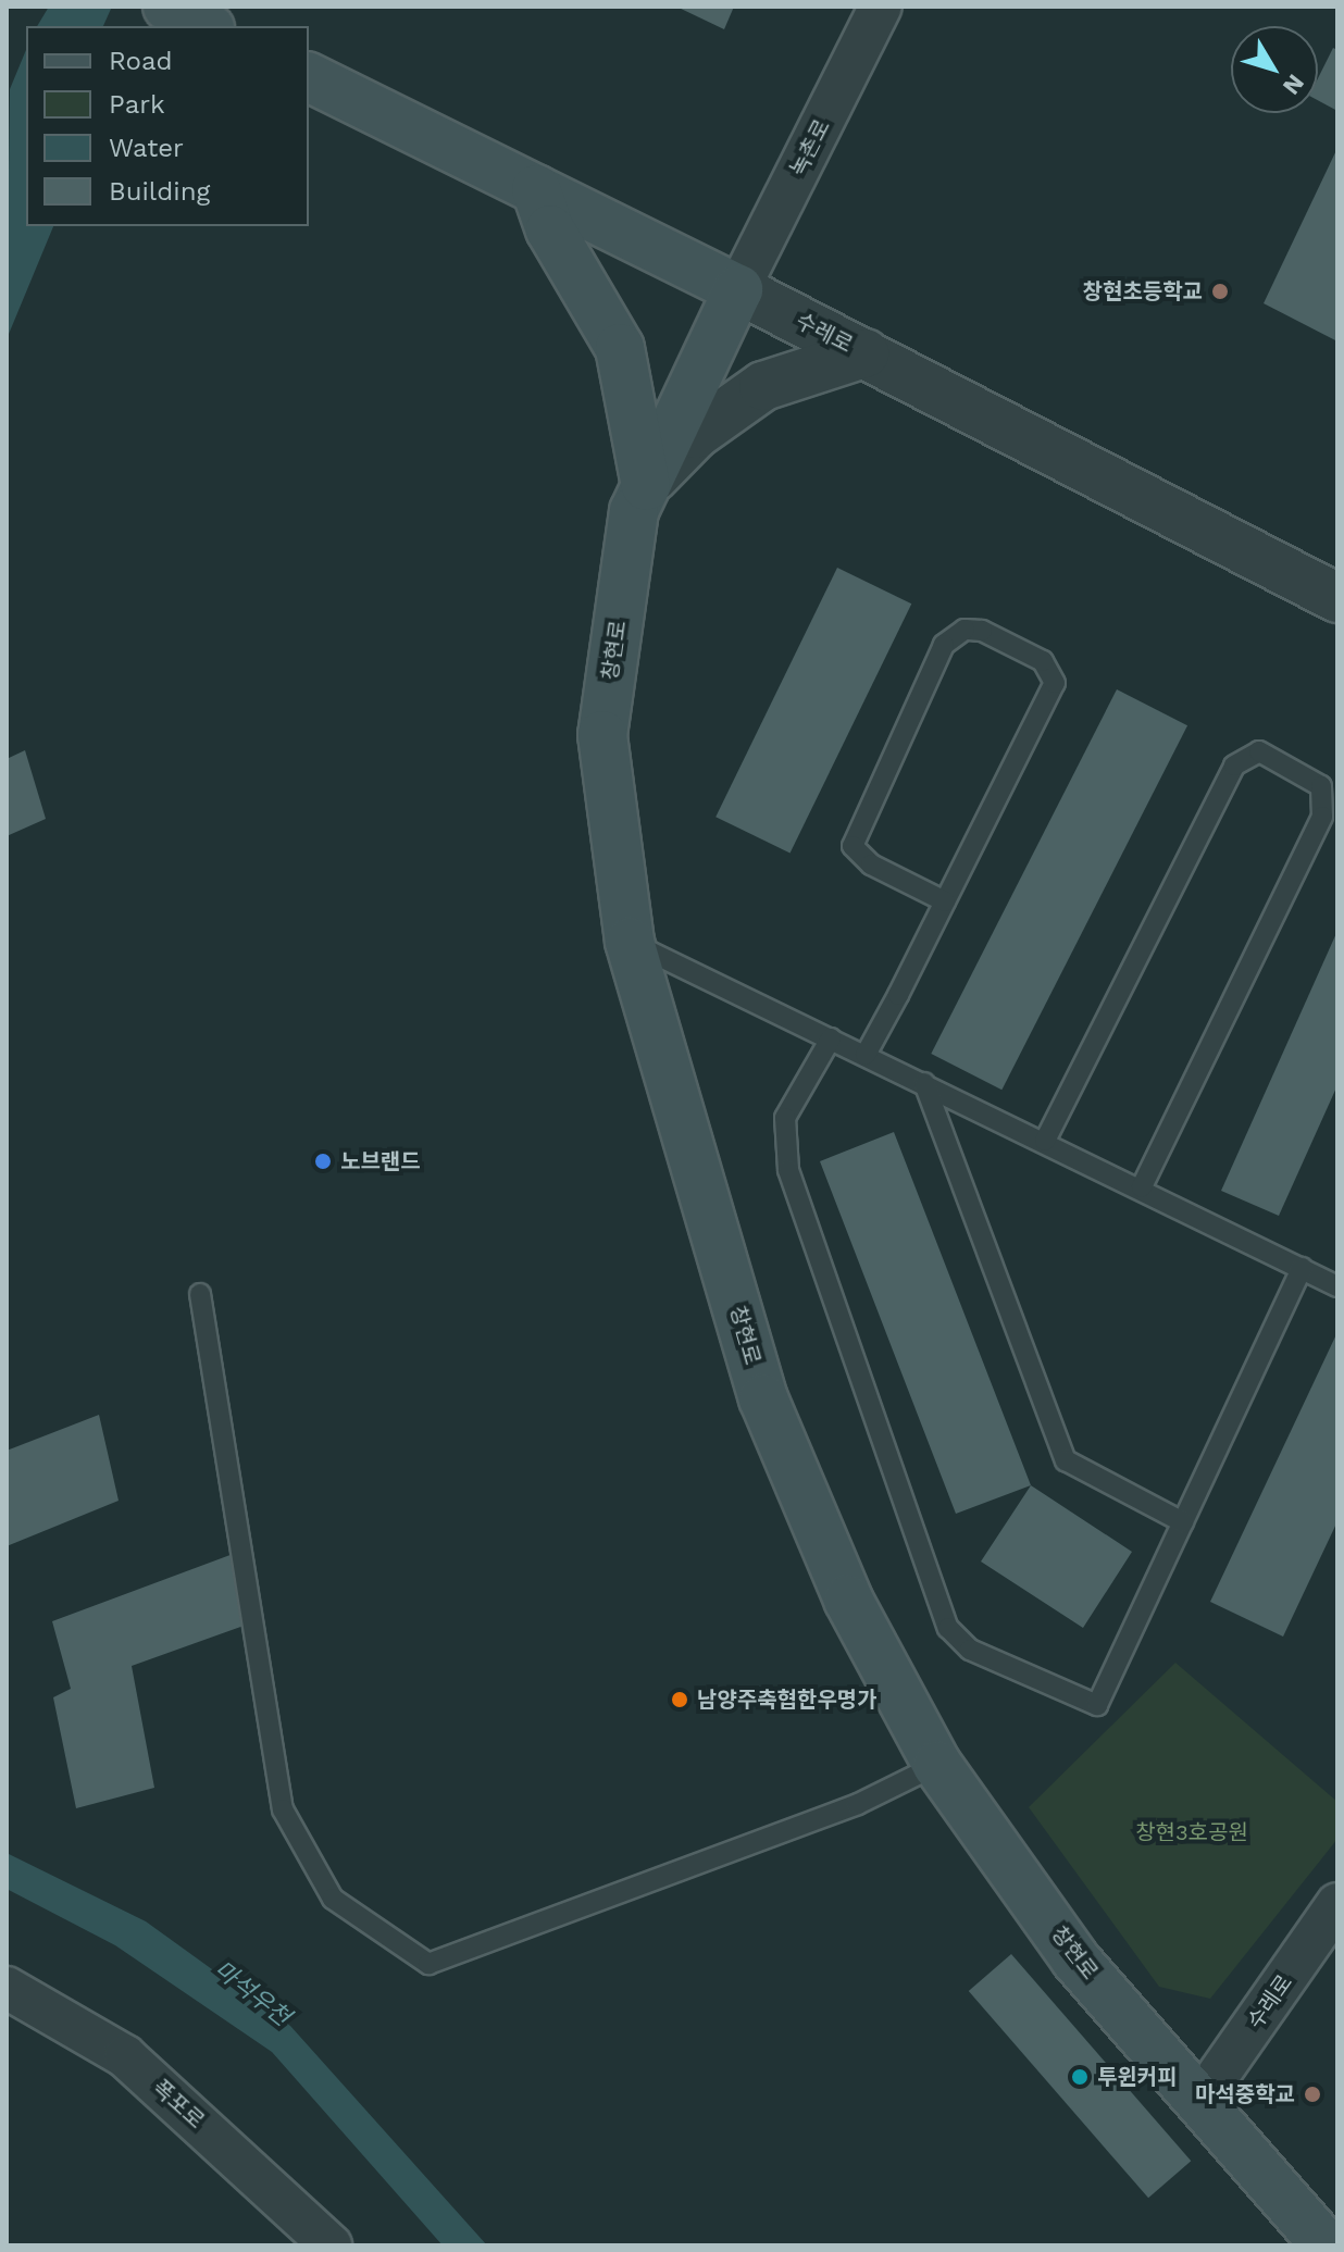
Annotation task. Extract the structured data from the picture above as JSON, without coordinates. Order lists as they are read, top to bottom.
{
  "streets": {
    "main road": ["수레로", "창현로"],
    "street": ["녹촌로", "폭포로"]
  },
  "crossings": [
    ["녹촌로", "수레로"],
    ["녹촌로", "창현로"],
    ["수레로", "창현로"]
  ],
  "water": ["마석우천"],
  "parks": ["창현3호공원"],
  "places": [
    "창현초등학교",
    "노브랜드",
    "남양주축협한우명가",
    "투윈커피",
    "마석중학교"
  ],
  "legend": [
    "Road",
    "Park",
    "Water",
    "Building"
  ],
  "north": "bottom right"
}
